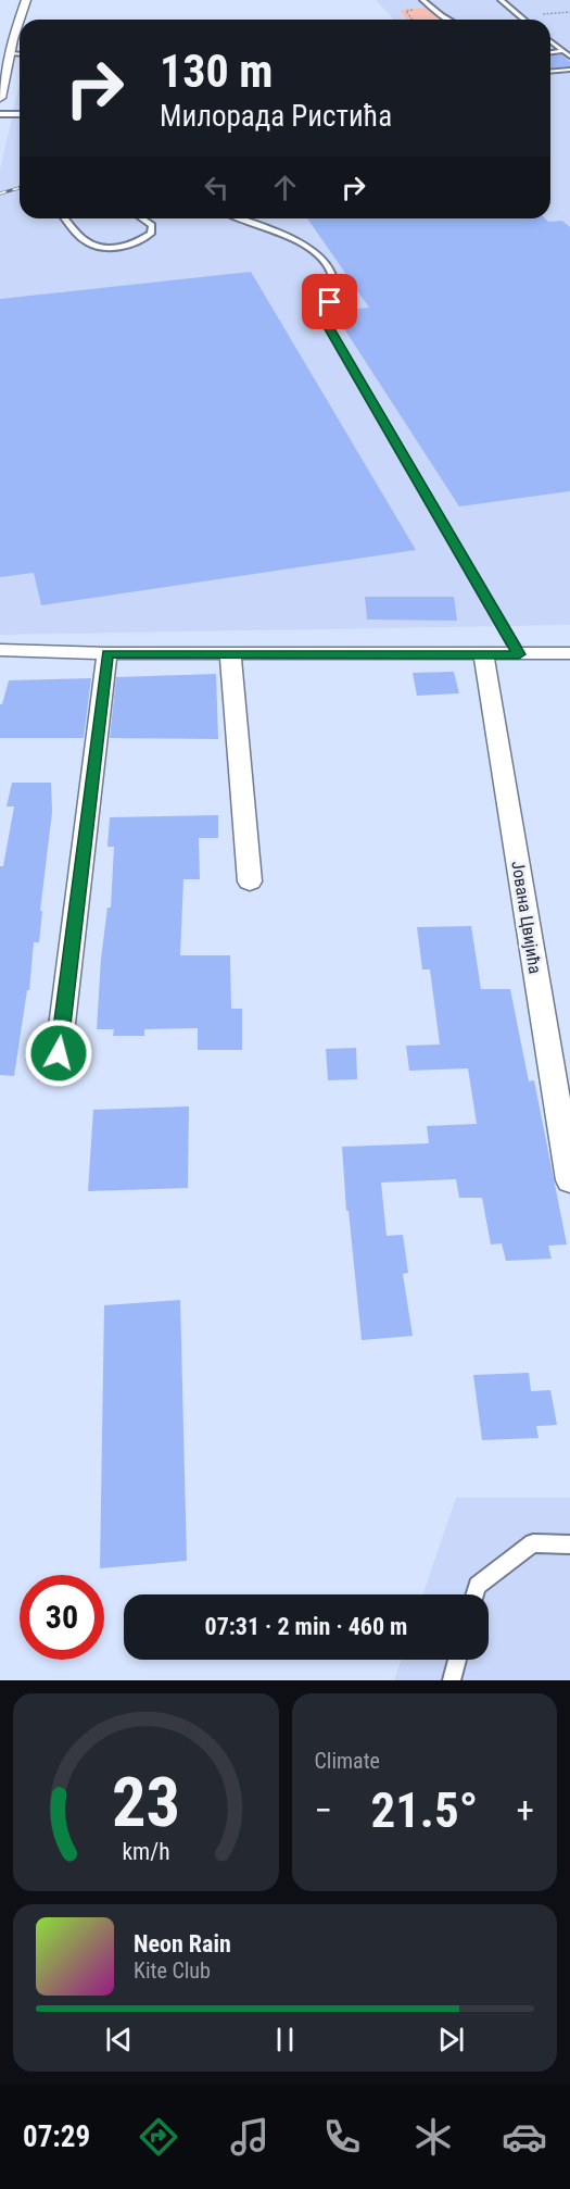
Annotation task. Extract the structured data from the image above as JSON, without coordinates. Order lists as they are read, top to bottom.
{
  "streets": {
    "street": ["Јована Цвијића"]
  },
  "page": {
    "turn": ["130 m", "Милорада Ристића"],
    "limit": "30",
    "trip": "07:31 · 2 min · 460 m",
    "tile": "Climate",
    "heat": ["−", "21.5°", "+"],
    "song": ["Neon Rain", "Kite Club"],
    "tabs": "07:29",
    "gauge": ["23", "km/h"]
  }
}
